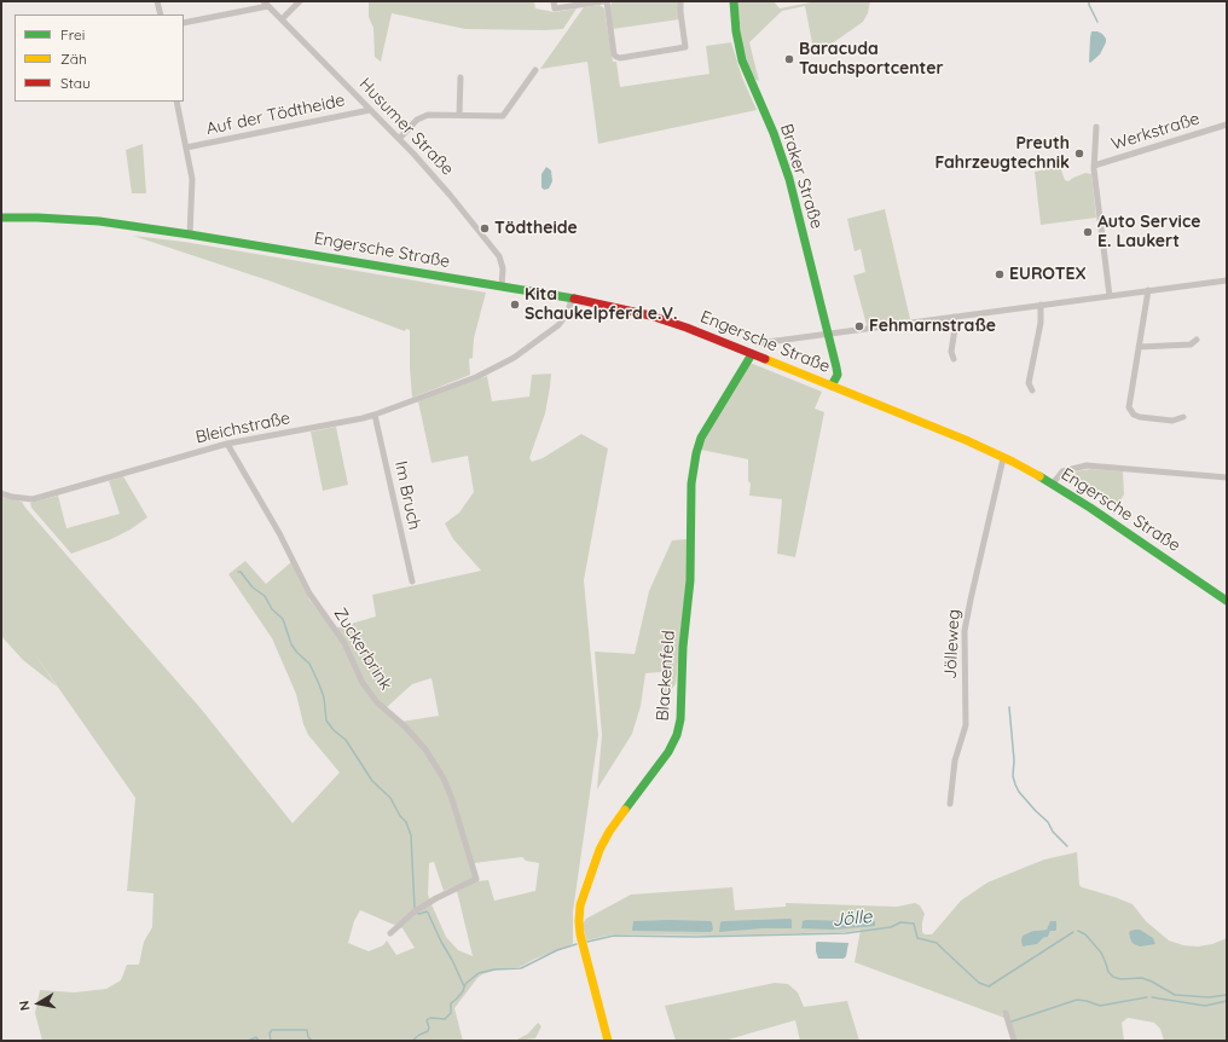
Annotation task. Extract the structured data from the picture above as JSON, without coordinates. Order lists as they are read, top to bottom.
{
  "streets": {
    "main road": ["Braker Straße", "Engersche Straße", "Blackenfeld"],
    "street": [
      "Auf der Tödtheide",
      "Husumer Straße",
      "Werkstraße",
      "Bleichstraße",
      "Im Bruch",
      "Jölleweg",
      "Zuckerbrink"
    ]
  },
  "crossings": [
    ["Auf der Tödtheide", "Husumer Straße"],
    ["Husumer Straße", "Engersche Straße"],
    ["Braker Straße", "Engersche Straße"],
    ["Engersche Straße", "Bleichstraße"],
    ["Engersche Straße", "Jölleweg"],
    ["Engersche Straße", "Blackenfeld"],
    ["Bleichstraße", "Im Bruch"],
    ["Bleichstraße", "Zuckerbrink"]
  ],
  "water": ["Jölle"],
  "places": [
    "Baracuda Tauchsportcenter",
    "Preuth Fahrzeugtechnik",
    "Tödtheide",
    "Auto Service E. Laukert",
    "EUROTEX",
    "Kita Schaukelpferd e.V.",
    "Fehmarnstraße"
  ],
  "legend": ["Frei", "Zäh", "Stau"],
  "north": "left"
}
